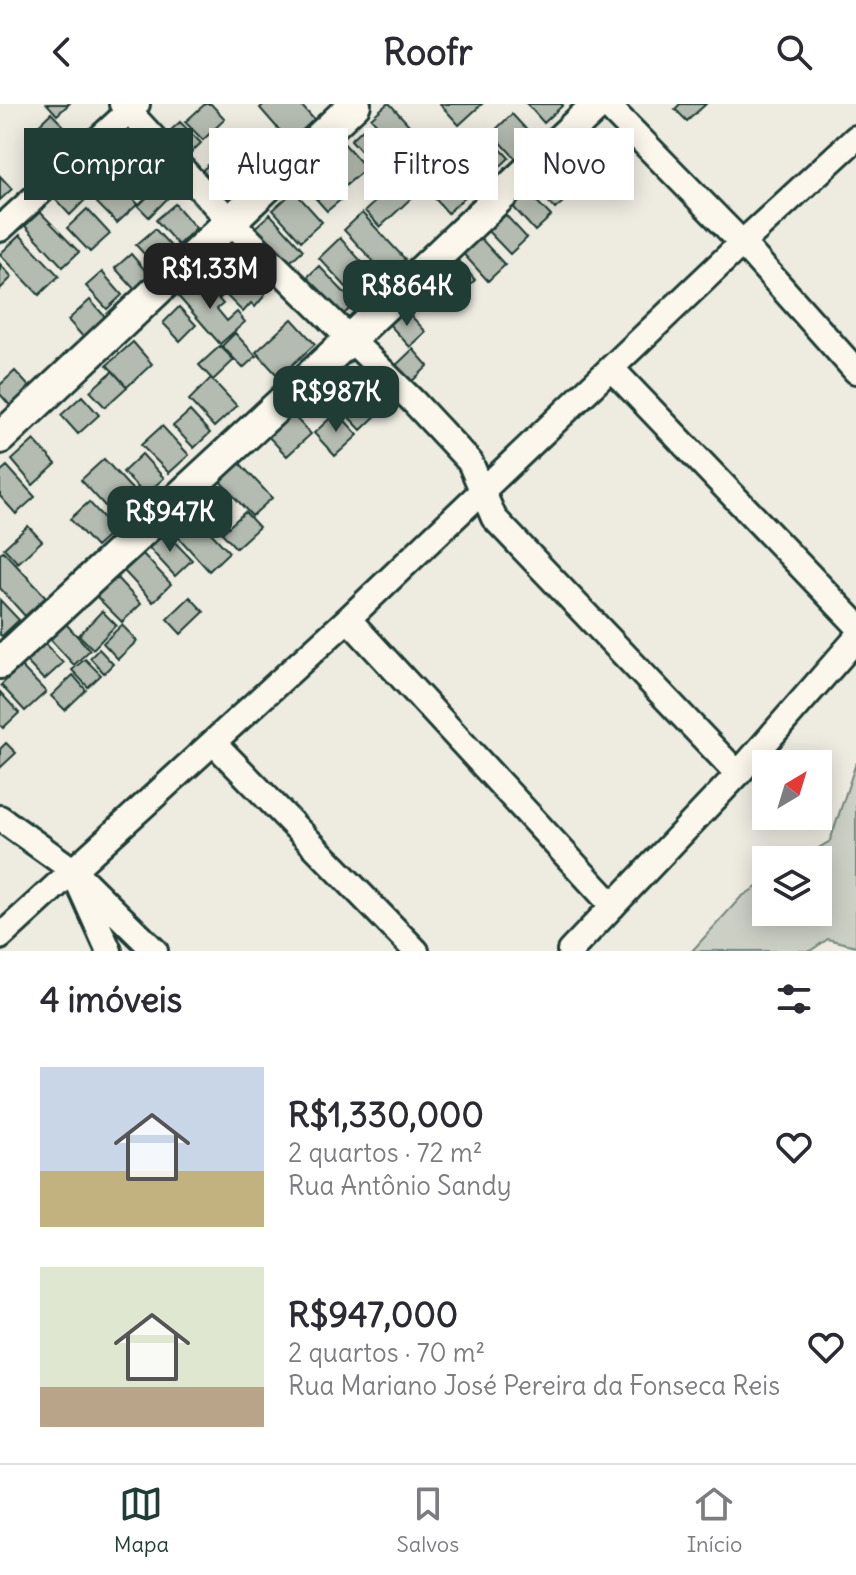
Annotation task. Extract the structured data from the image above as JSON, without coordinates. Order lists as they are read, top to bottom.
{
  "north": "top right",
  "page": {
    "header": "Roofr",
    "chip": [
      "Comprar",
      "Alugar",
      "Filtros",
      "Novo"
    ],
    "price": [
      "R$1.33M",
      "R$864K",
      "R$987K",
      "R$947K"
    ],
    "heading": "4 imóveis",
    "list": [
      {
        "name": "R$1,330,000",
        "note": "2 quartos · 72 m² · Rua Antônio Sandy"
      },
      {
        "name": "R$947,000",
        "note": "2 quartos · 70 m² · Rua Mariano José Pereira da Fonseca Reis"
      }
    ],
    "tabs": ["Mapa", "Salvos", "Início"]
  }
}
